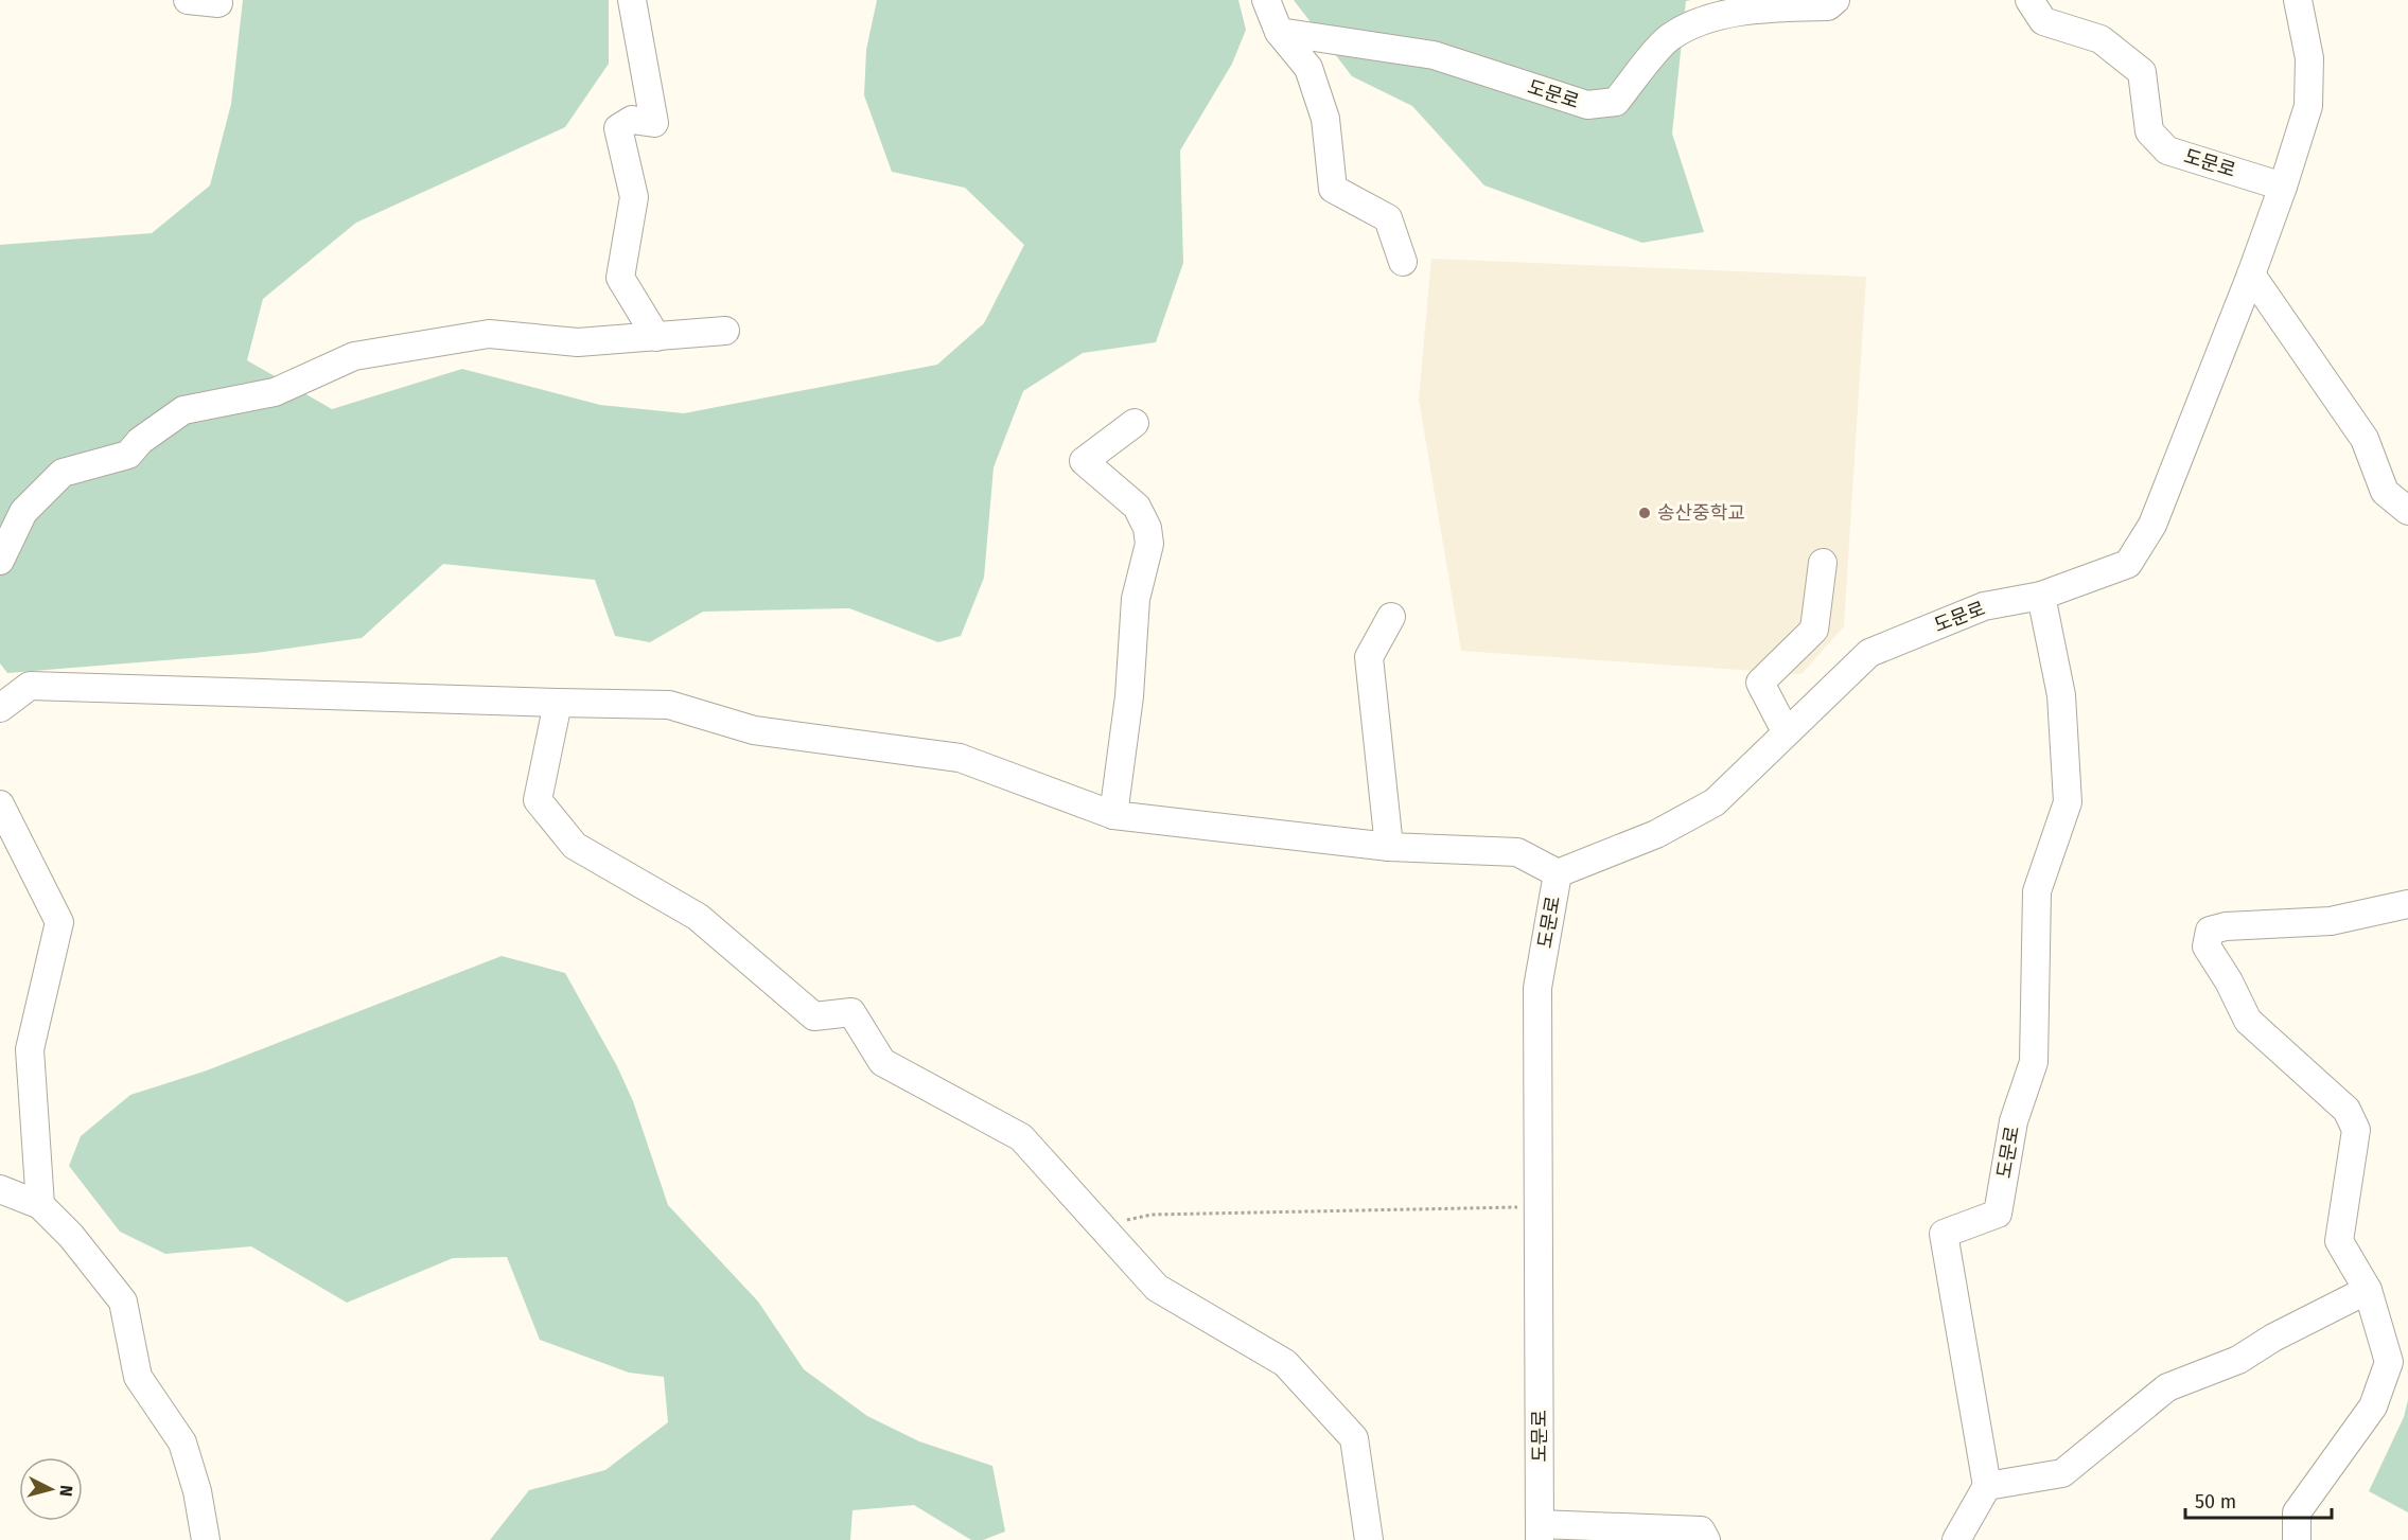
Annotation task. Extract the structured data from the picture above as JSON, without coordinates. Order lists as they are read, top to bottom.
{
  "streets": {
    "street": ["도문로"]
  },
  "places": ["송산중학교"],
  "scale_bar": "50 m",
  "north": "right"
}
